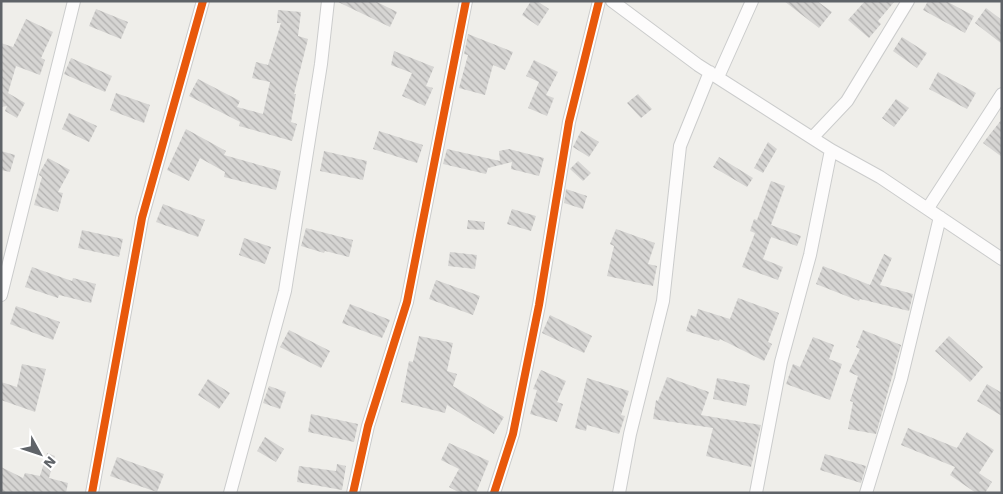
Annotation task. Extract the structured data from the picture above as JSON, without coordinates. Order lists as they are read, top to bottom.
{
  "north": "bottom right"
}
